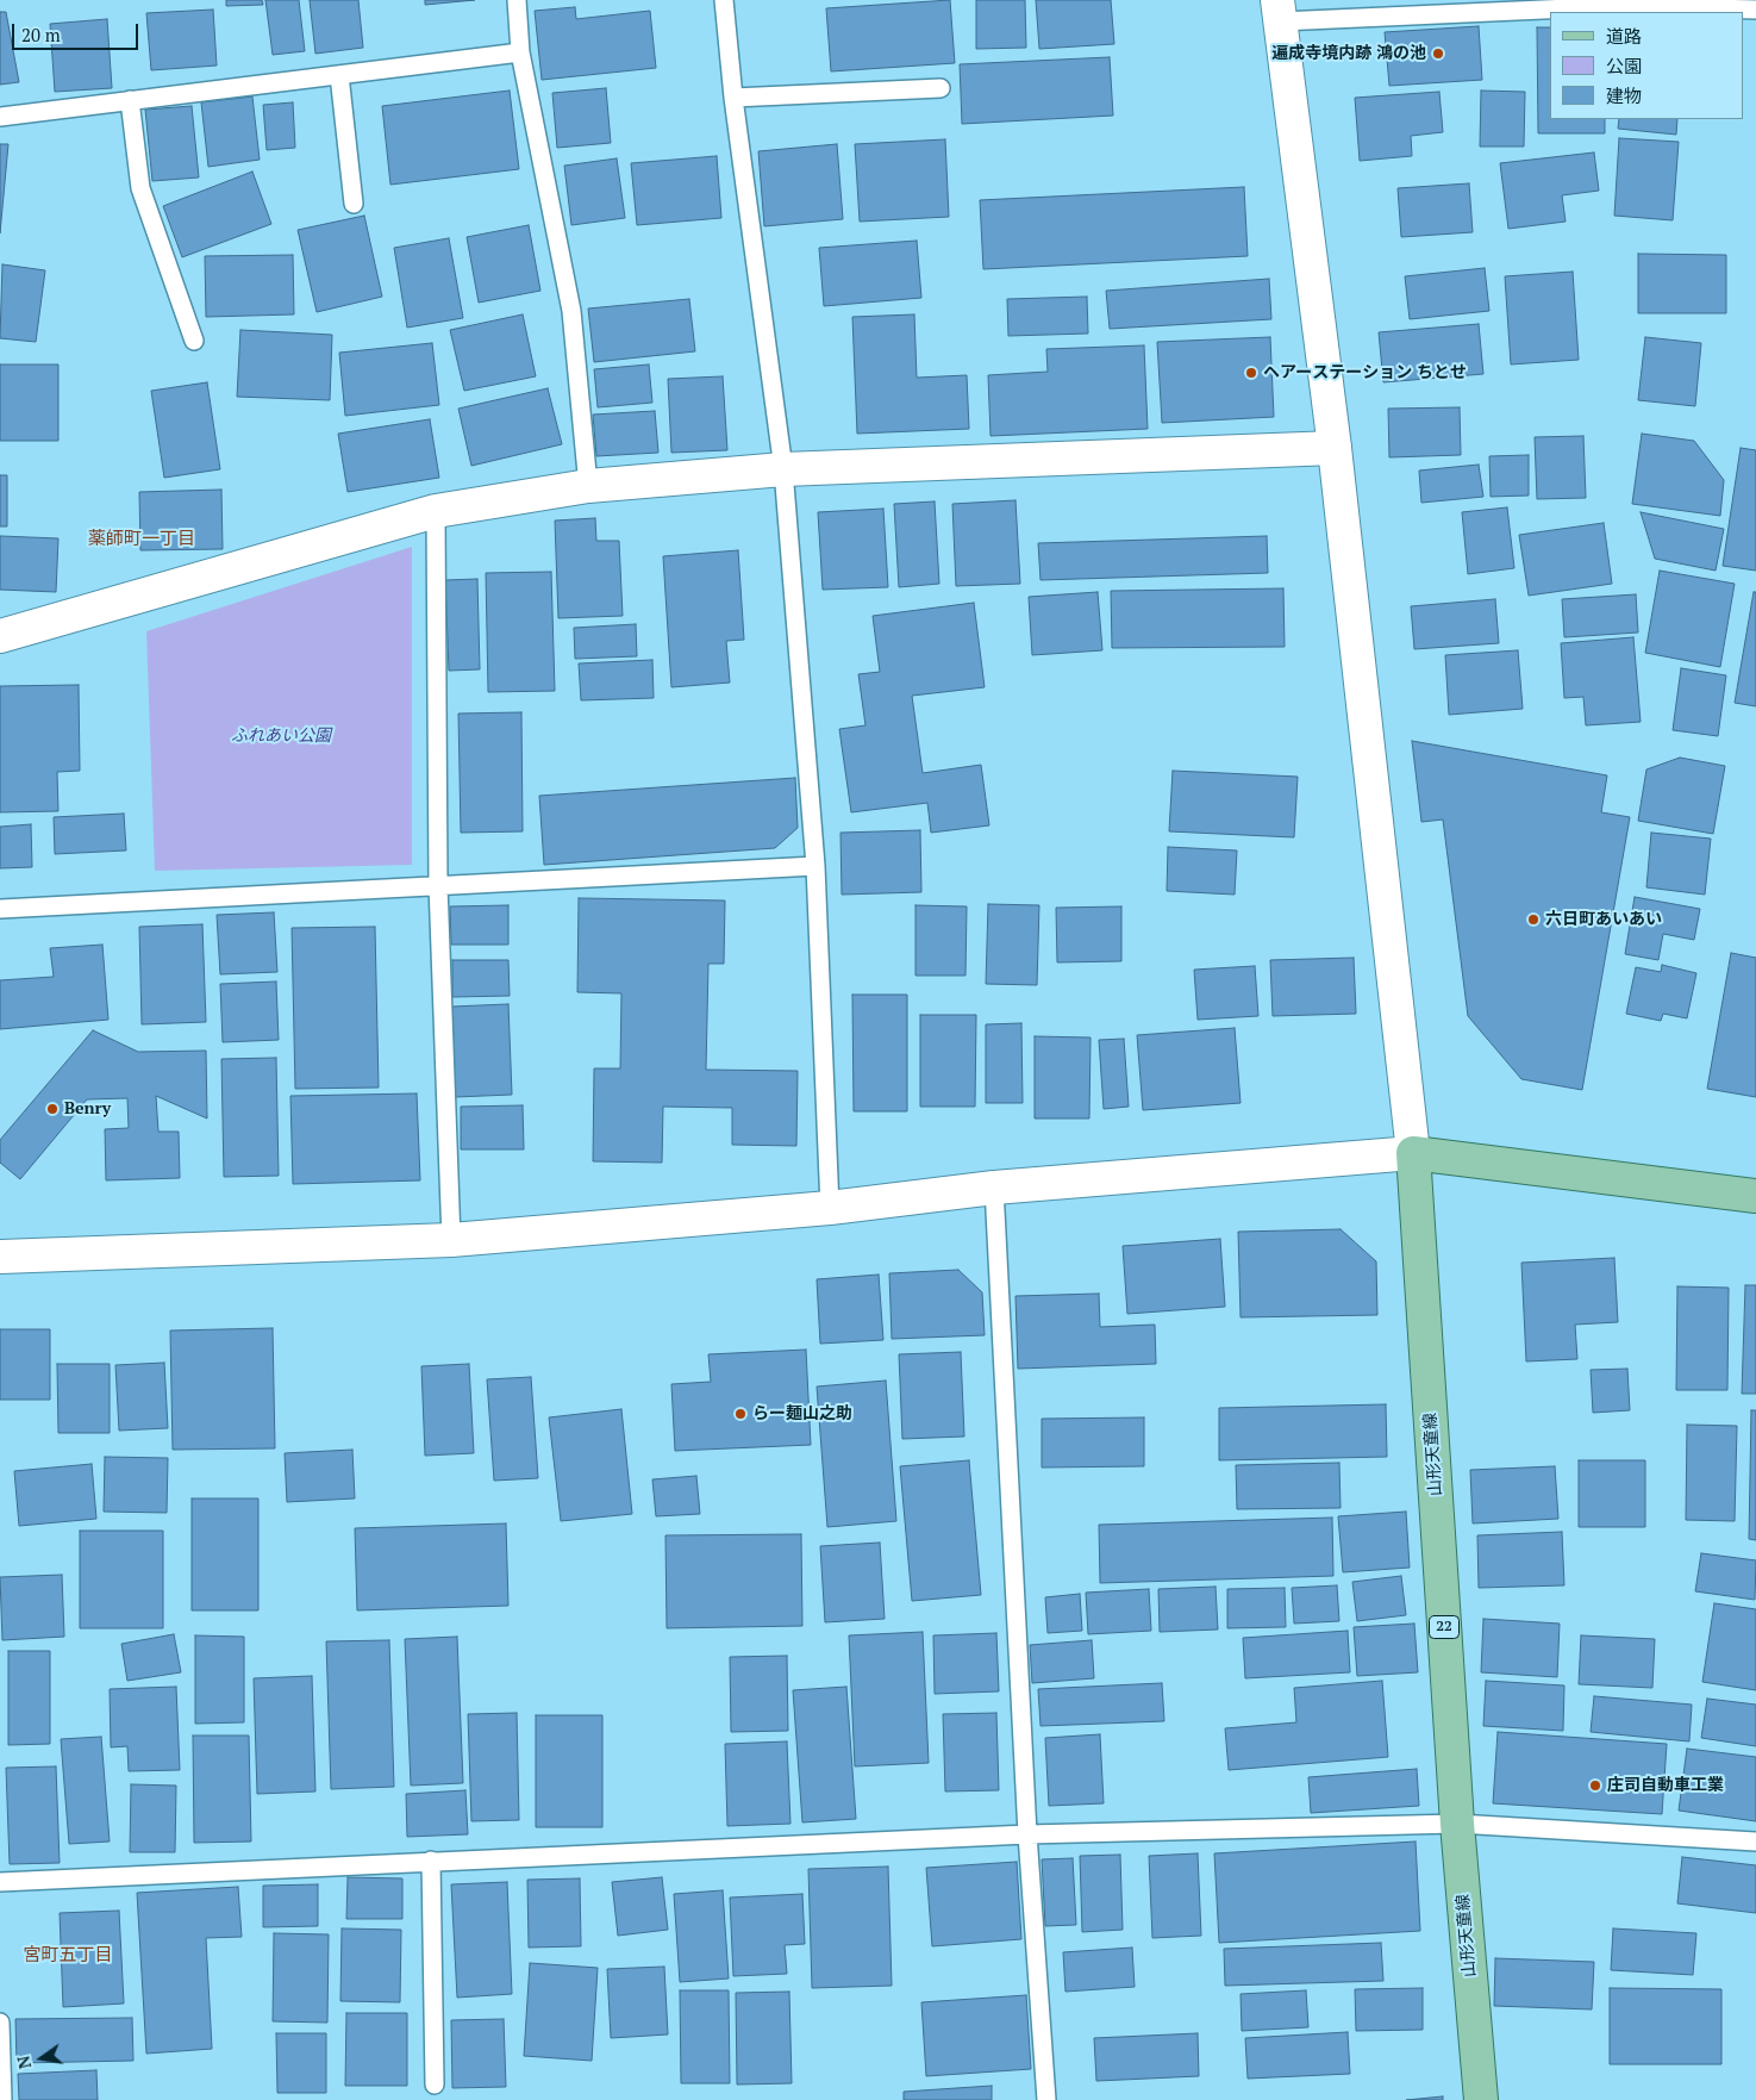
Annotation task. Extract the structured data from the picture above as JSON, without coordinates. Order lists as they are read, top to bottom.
{
  "streets": {
    "main road": ["山形天童線", "22"]
  },
  "districts": ["薬師町一丁目", "宮町五丁目"],
  "parks": ["ふれあい公園"],
  "places": [
    "遍成寺境内跡 鴻の池",
    "ヘアーステーション ちとせ",
    "六日町あいあい",
    "Benry",
    "らー麺山之助",
    "庄司自動車工業"
  ],
  "legend": ["道路", "公園", "建物"],
  "scale_bar": "20 m",
  "north": "left"
}
